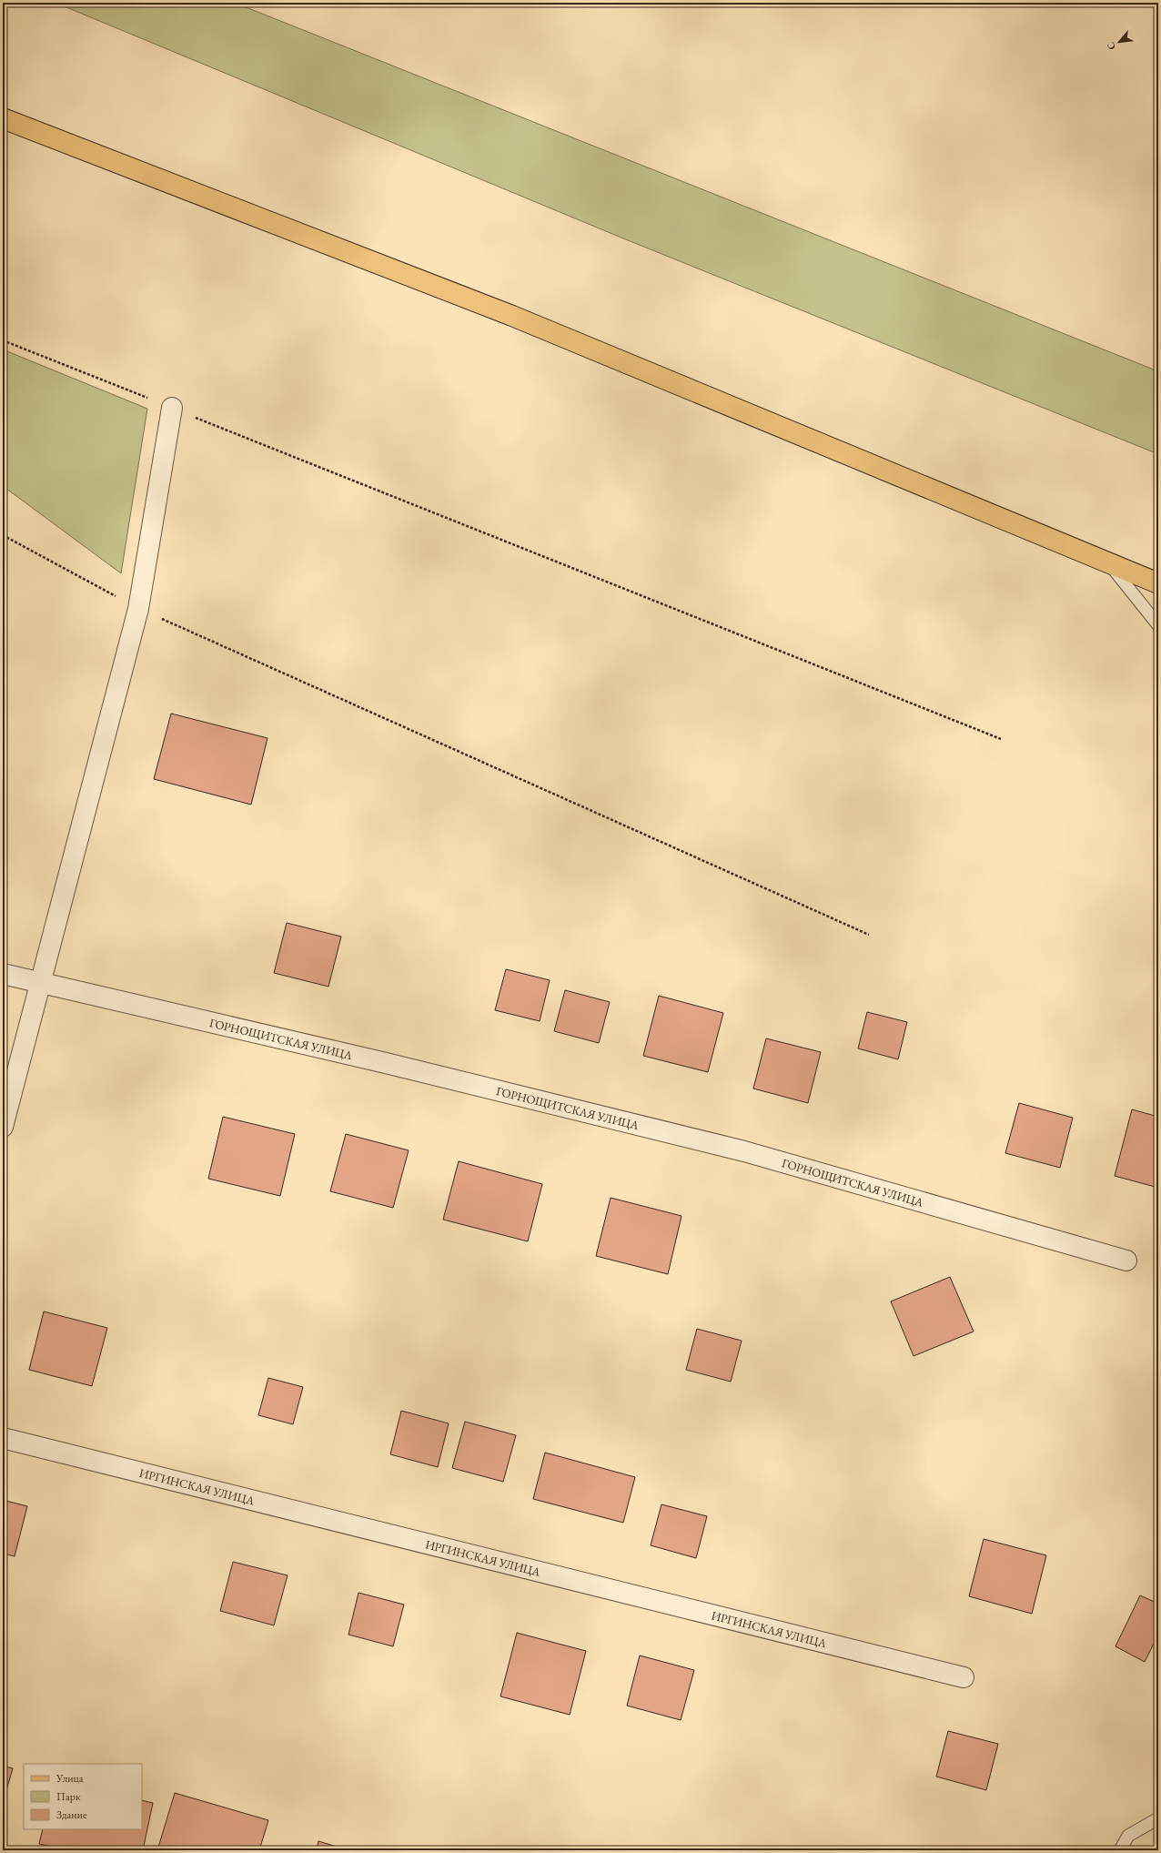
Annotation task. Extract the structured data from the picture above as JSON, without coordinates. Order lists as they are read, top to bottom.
{
  "streets": {
    "street": ["ГОРНОЩИТСКАЯ УЛИЦА", "ИРГИНСКАЯ УЛИЦА"]
  },
  "legend": ["Улица", "Парк", "Здание"],
  "north": "bottom left"
}
